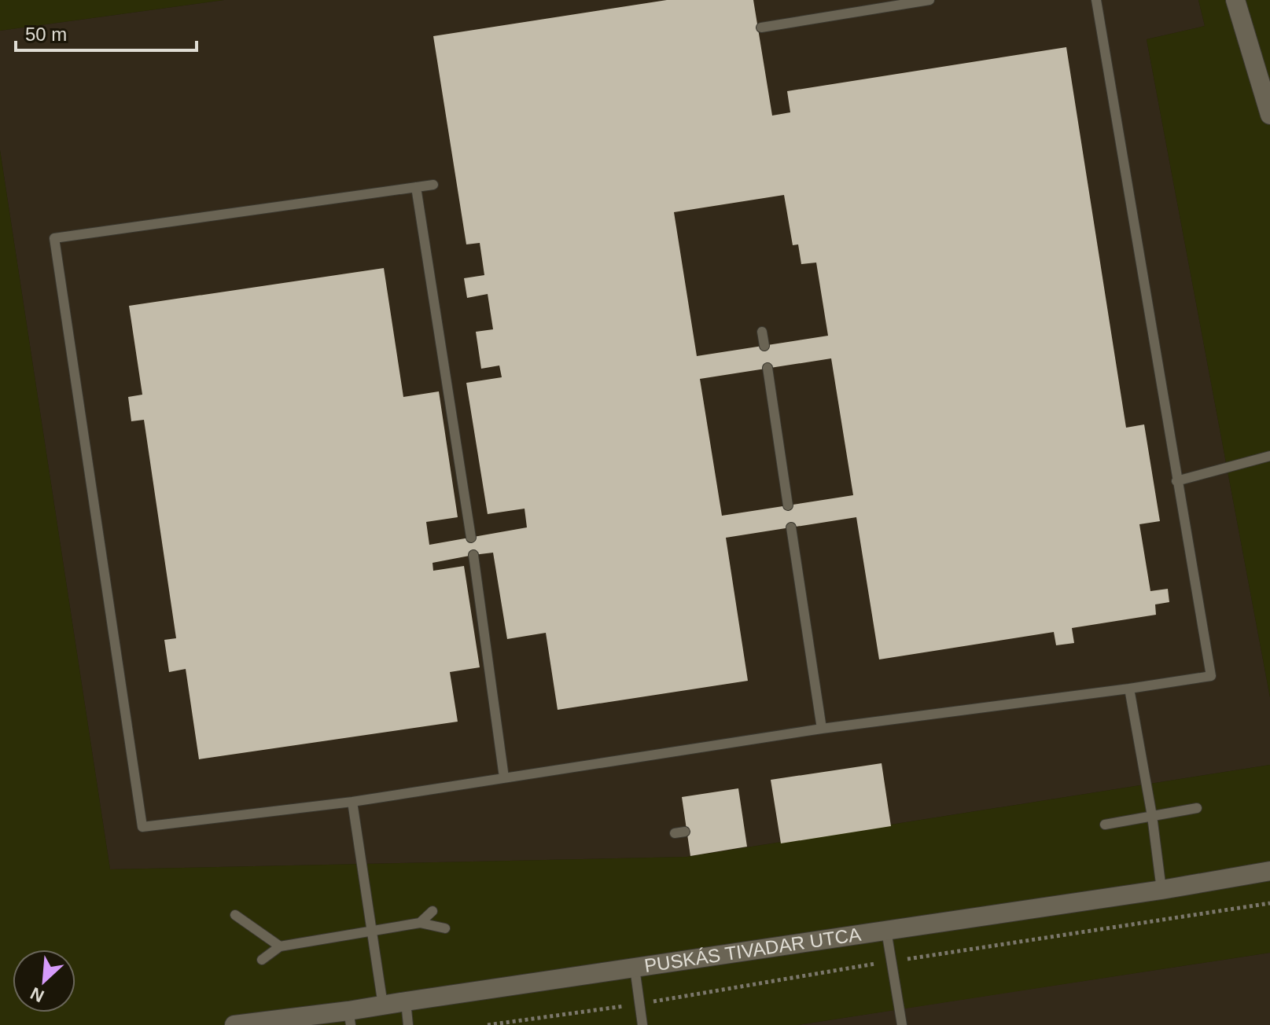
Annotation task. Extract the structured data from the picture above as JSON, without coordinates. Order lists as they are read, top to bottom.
{
  "streets": {
    "street": ["PUSKÁS TIVADAR UTCA"]
  },
  "scale_bar": "50 m",
  "north": "bottom left"
}
